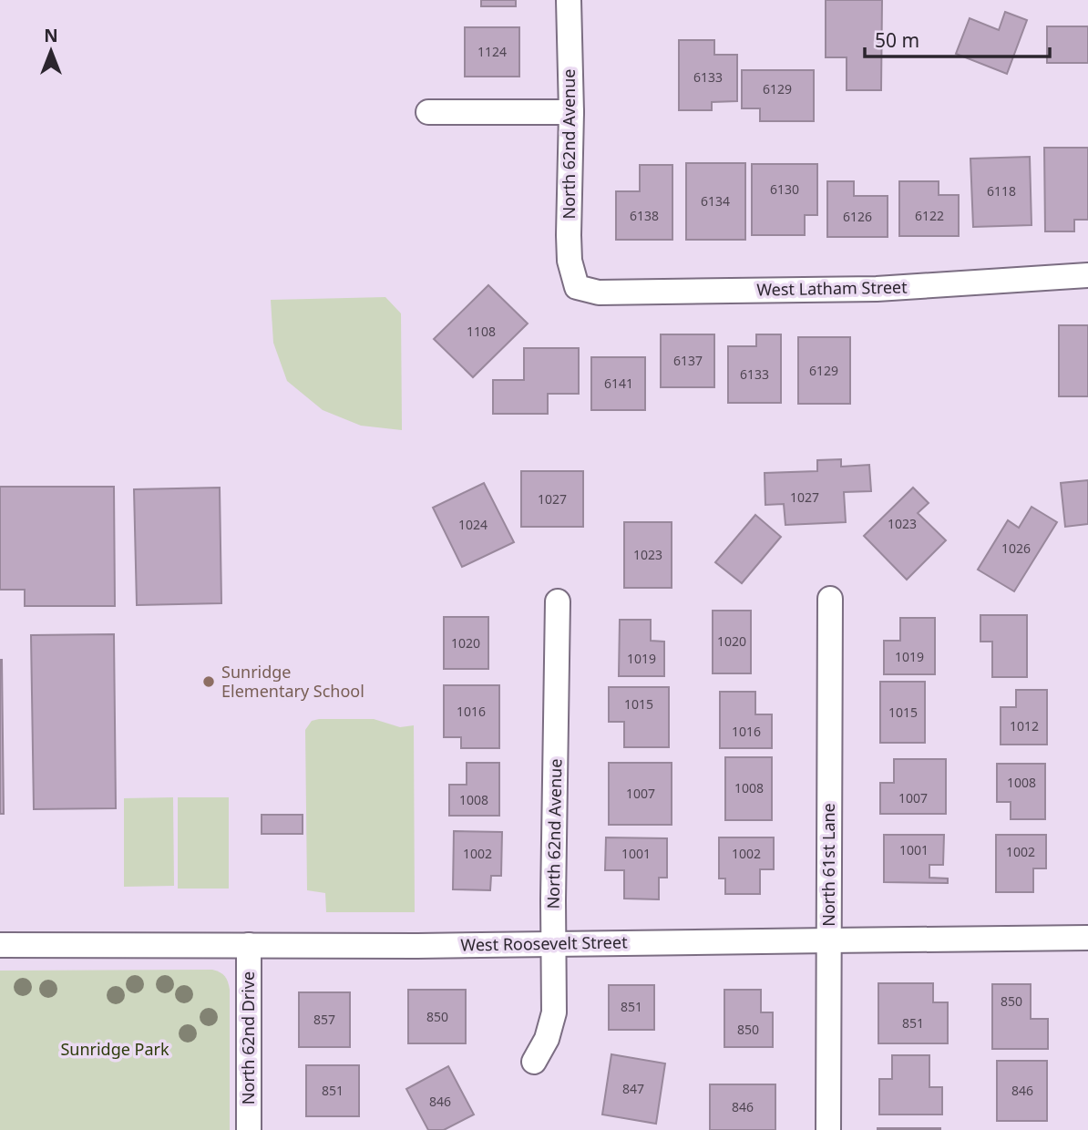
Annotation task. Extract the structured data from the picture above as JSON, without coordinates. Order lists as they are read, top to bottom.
{
  "streets": {
    "street": [
      "North 62nd Avenue",
      "West Latham Street",
      "North 61st Lane",
      "West Roosevelt Street",
      "North 62nd Drive"
    ]
  },
  "crossings": [
    ["North 62nd Avenue", "West Latham Street"],
    ["North 62nd Avenue", "West Roosevelt Street"],
    ["North 61st Lane", "West Roosevelt Street"],
    ["West Roosevelt Street", "North 62nd Drive"]
  ],
  "parks": ["Sunridge Park"],
  "places": ["Sunridge Elementary School"],
  "house_numbers": [
    "1124",
    "6133",
    "6129",
    "6130",
    "6118",
    "6134",
    "6138",
    "6122",
    "6126",
    "1108",
    "6137",
    "6129",
    "6133",
    "6141",
    "1027",
    "1027",
    "1023",
    "1024",
    "1026",
    "1023",
    "1020",
    "1020",
    "1019",
    "1019",
    "1015",
    "1016",
    "1015",
    "1012",
    "1016",
    "1008",
    "1008",
    "1007",
    "1007",
    "1008",
    "1001",
    "1002",
    "1002",
    "1001",
    "1002",
    "850",
    "851",
    "850",
    "857",
    "851",
    "850",
    "847",
    "851",
    "846",
    "846",
    "846"
  ],
  "scale_bar": "50 m",
  "north": "top"
}
